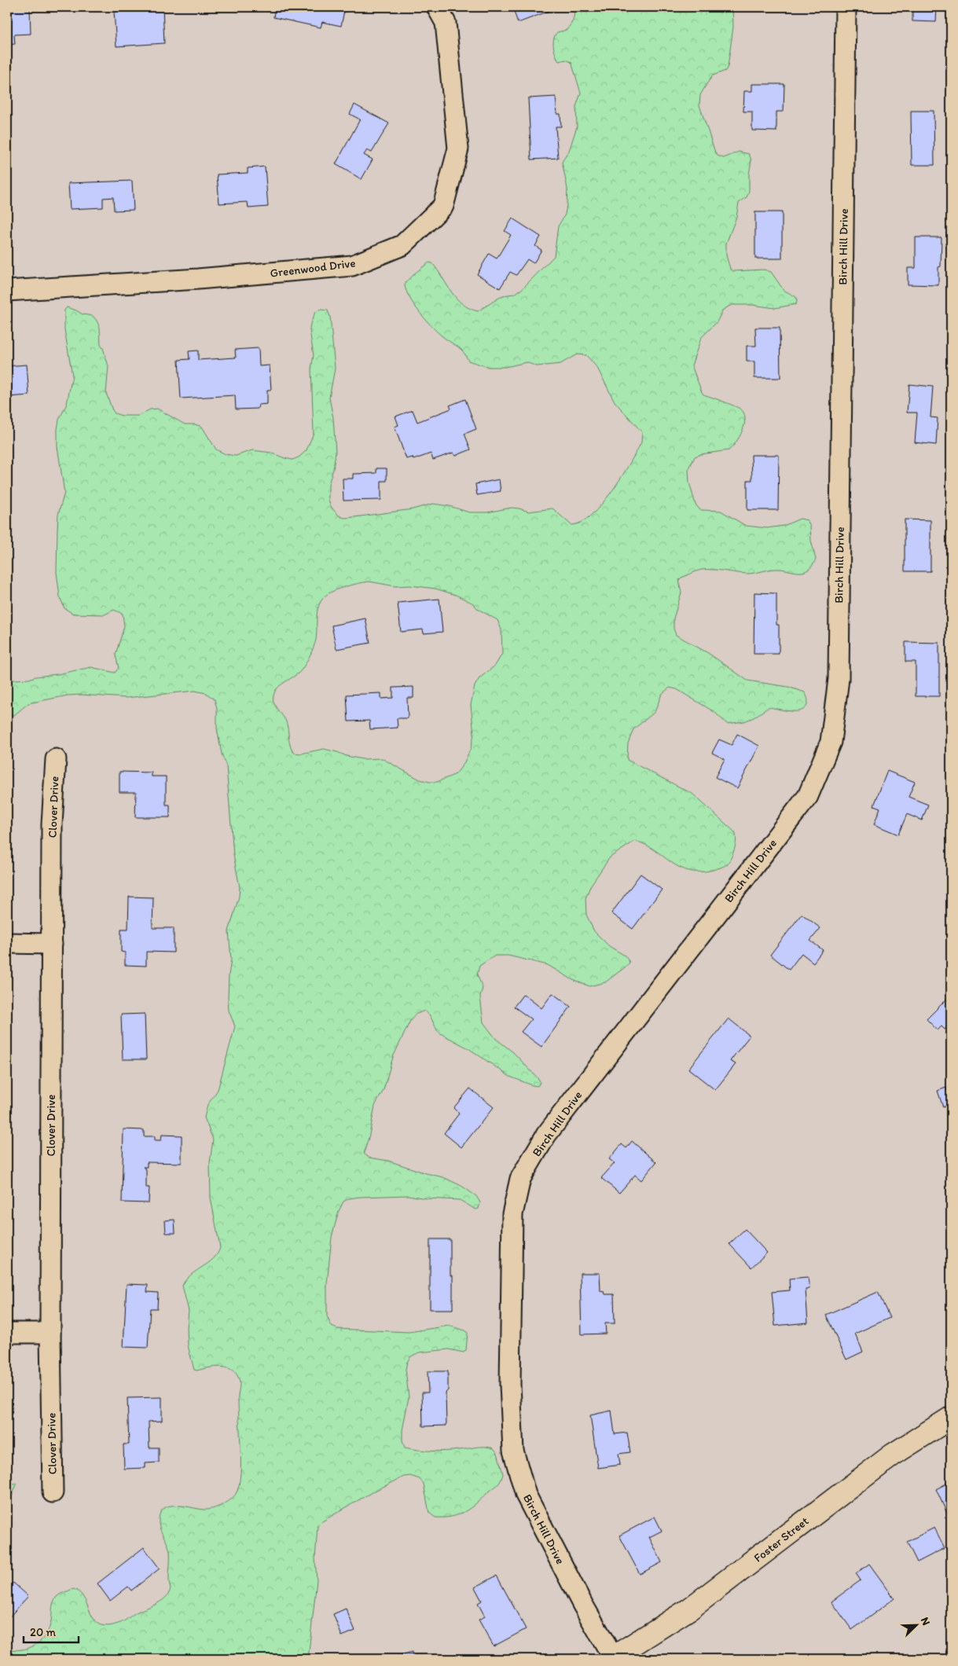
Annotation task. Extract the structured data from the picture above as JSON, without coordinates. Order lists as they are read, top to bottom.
{
  "streets": {
    "street": [
      "Birch Hill Drive",
      "Greenwood Drive",
      "Clover Drive",
      "Foster Street"
    ]
  },
  "crossings": [
    ["Birch Hill Drive", "Foster Street"]
  ],
  "scale_bar": "20 m",
  "north": "top right"
}
